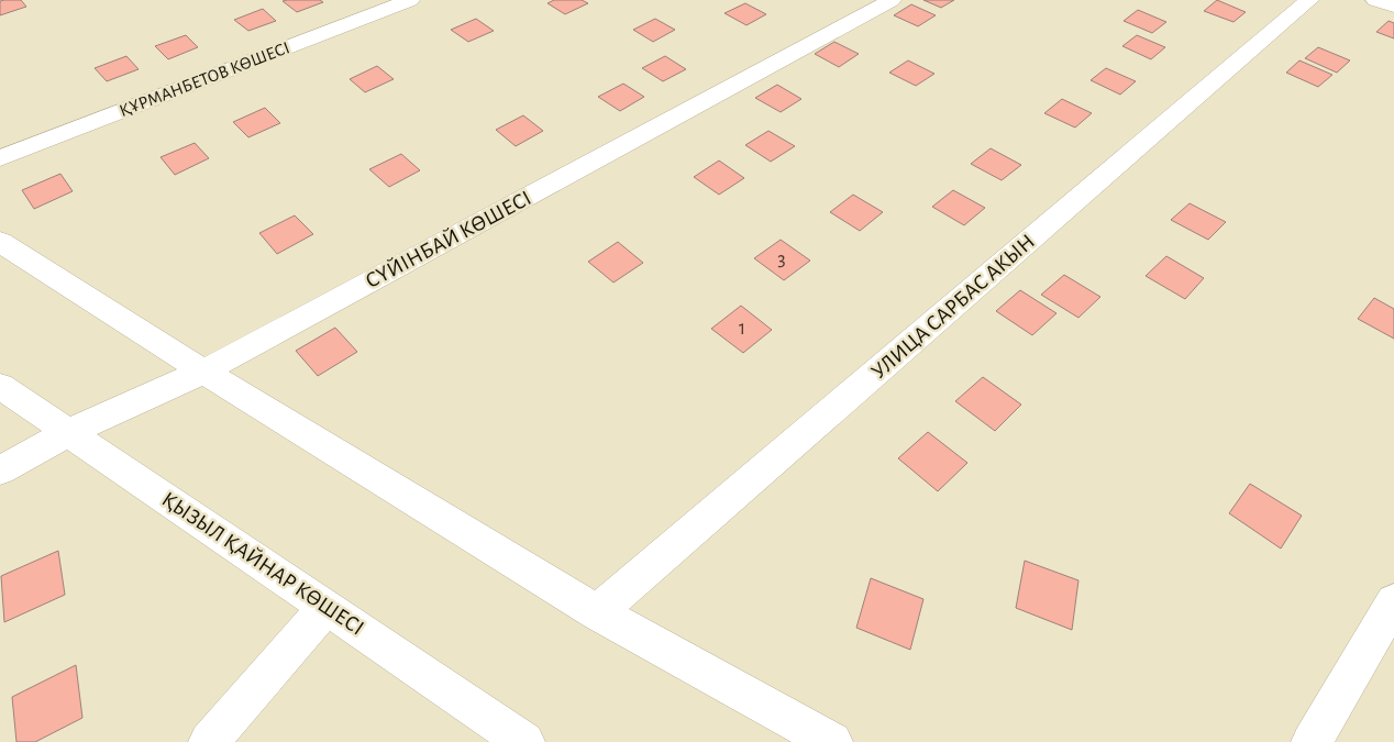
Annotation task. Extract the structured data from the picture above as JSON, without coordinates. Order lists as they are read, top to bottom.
{
  "streets": {
    "street": [
      "ҚҰРМАНБЕТОВ КӨШЕСІ",
      "СҮЙІНБАЙ КӨШЕСІ",
      "УЛИЦА САРБАС АКЫН",
      "ҚЫЗЫЛ ҚАЙНАР КӨШЕСІ"
    ]
  },
  "crossings": [
    ["СҮЙІНБАЙ КӨШЕСІ", "ҚЫЗЫЛ ҚАЙНАР КӨШЕСІ"]
  ],
  "house_numbers": ["3", "1"]
}
